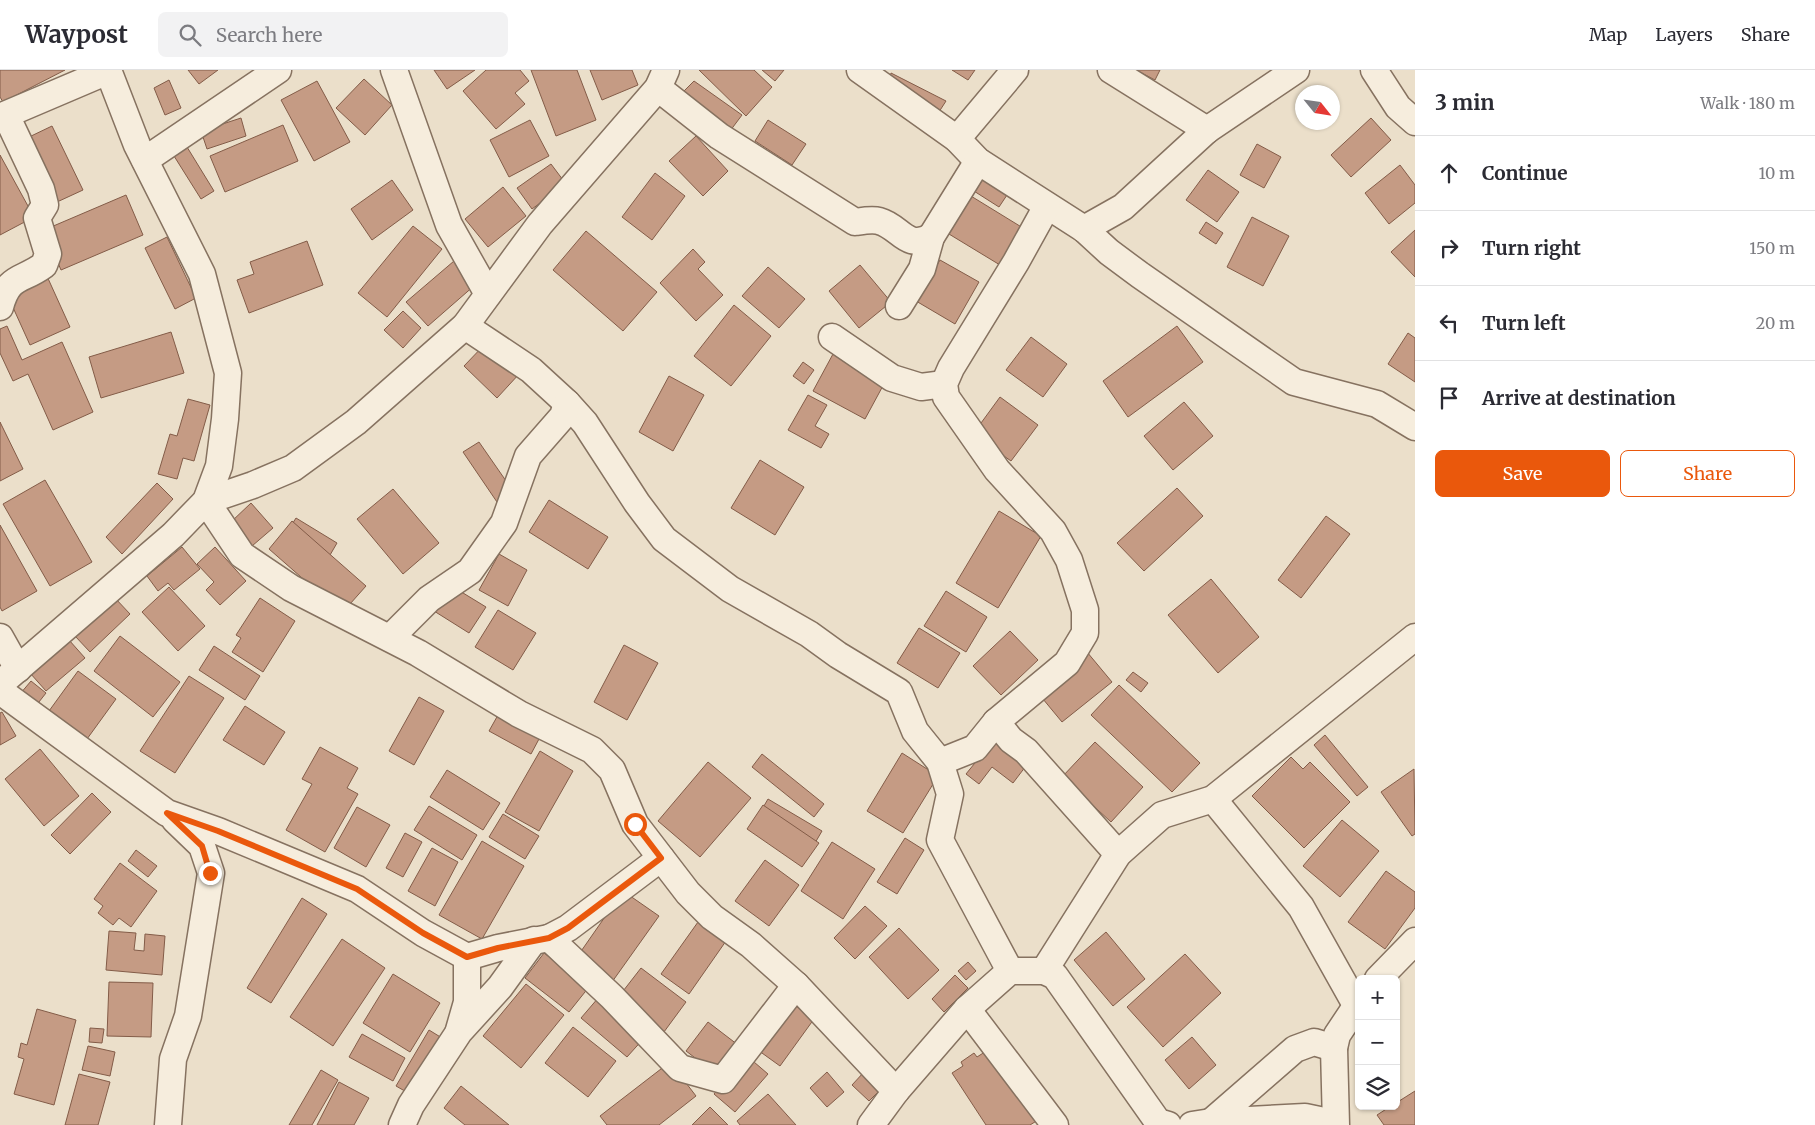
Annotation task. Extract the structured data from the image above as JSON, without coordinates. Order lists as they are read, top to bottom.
{
  "north": "bottom right",
  "page": {
    "header": "Waypost",
    "search": "Search here",
    "nav": ["Map", "Layers", "Share"],
    "heading": ["3 min", "Walk · 180 m"],
    "list": [
      ["Continue", "10 m"],
      ["Turn right", "150 m"],
      ["Turn left", "20 m"],
      "Arrive at destination"
    ],
    "buttons": ["Save", "Share"],
    "map_buttons": ["+", "−"]
  }
}
